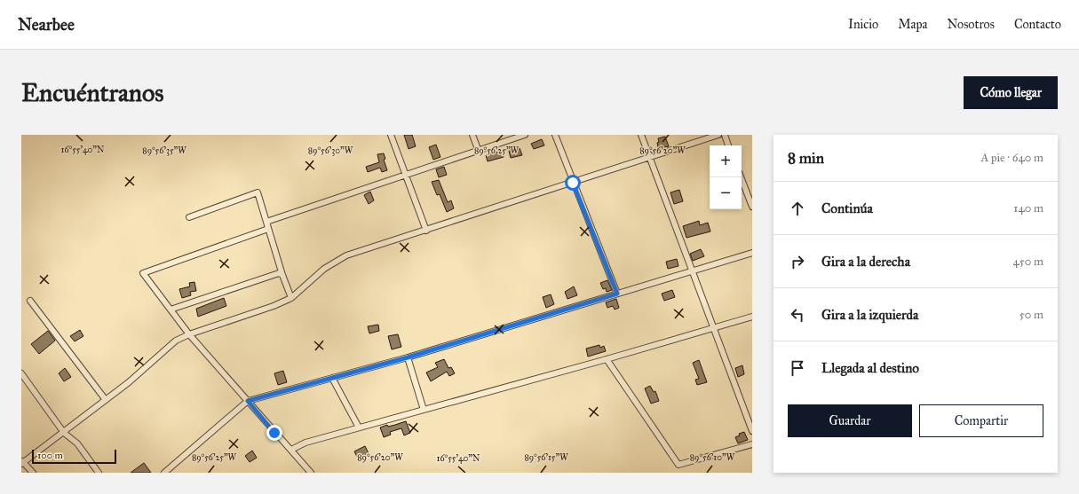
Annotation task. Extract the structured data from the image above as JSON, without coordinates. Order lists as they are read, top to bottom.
{
  "scale_bar": "100 m",
  "page": {
    "header": "Nearbee",
    "nav": [
      "Inicio",
      "Mapa",
      "Nosotros",
      "Contacto"
    ],
    "buttons": [
      "Cómo llegar",
      ["Guardar", "Compartir"]
    ],
    "title": "Encuéntranos",
    "heading": ["8 min", "A pie · 640 m"],
    "map_buttons": ["+", "−"],
    "list": [
      ["Continúa", "140 m"],
      ["Gira a la derecha", "450 m"],
      ["Gira a la izquierda", "50 m"],
      "Llegada al destino"
    ],
    "scale": "100 m"
  },
  "coordinates": [
    "16°55'40\"N",
    "89°56'35\"W",
    "89°56'30\"W",
    "89°56'25\"W",
    "89°56'20\"W",
    "89°56'15\"W",
    "89°56'10\"W"
  ]
}
